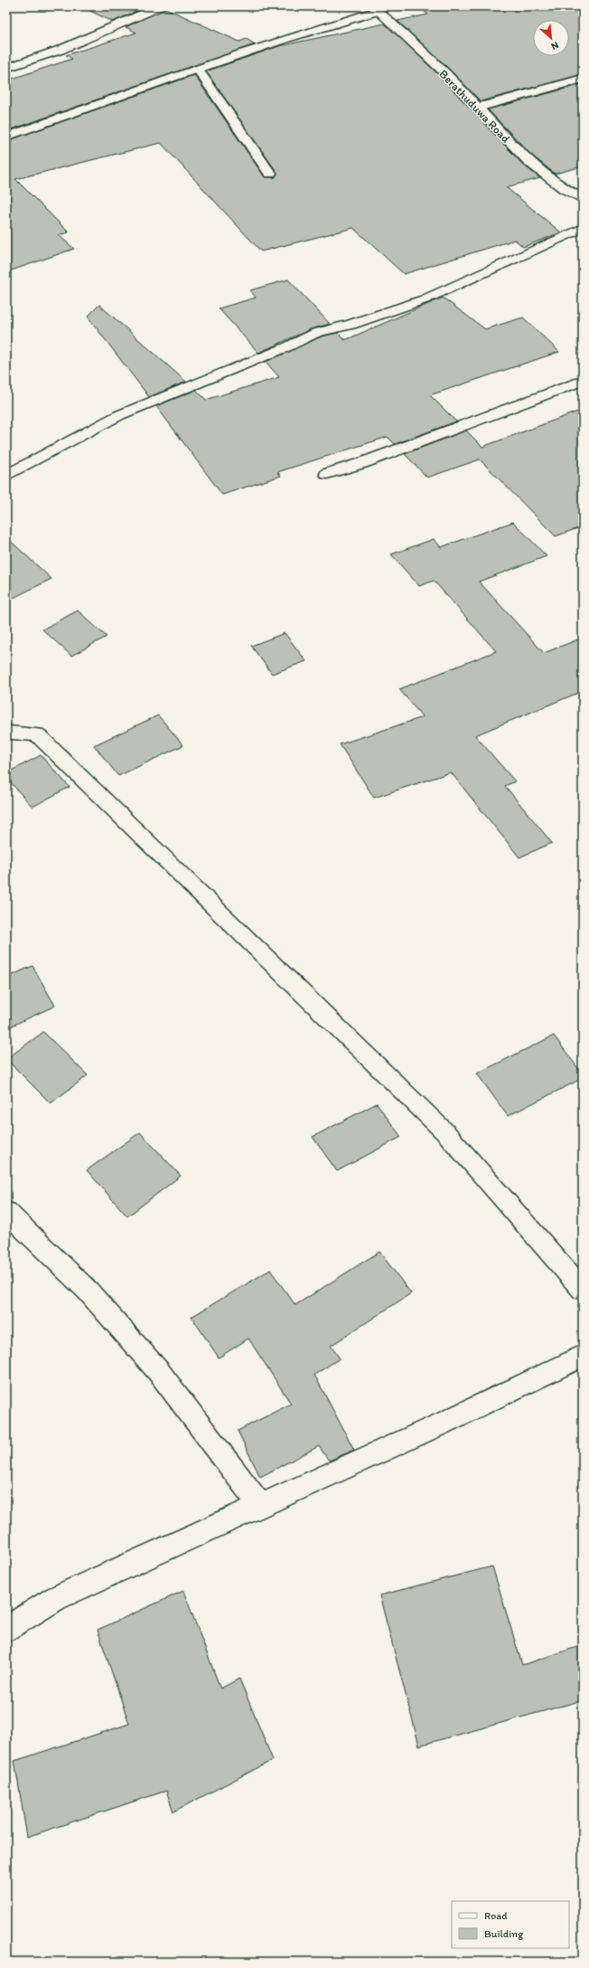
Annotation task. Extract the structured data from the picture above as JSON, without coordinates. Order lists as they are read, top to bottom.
{
  "streets": {
    "street": ["Berathuduwa Road"]
  },
  "legend": ["Road", "Building"],
  "north": "bottom right"
}
